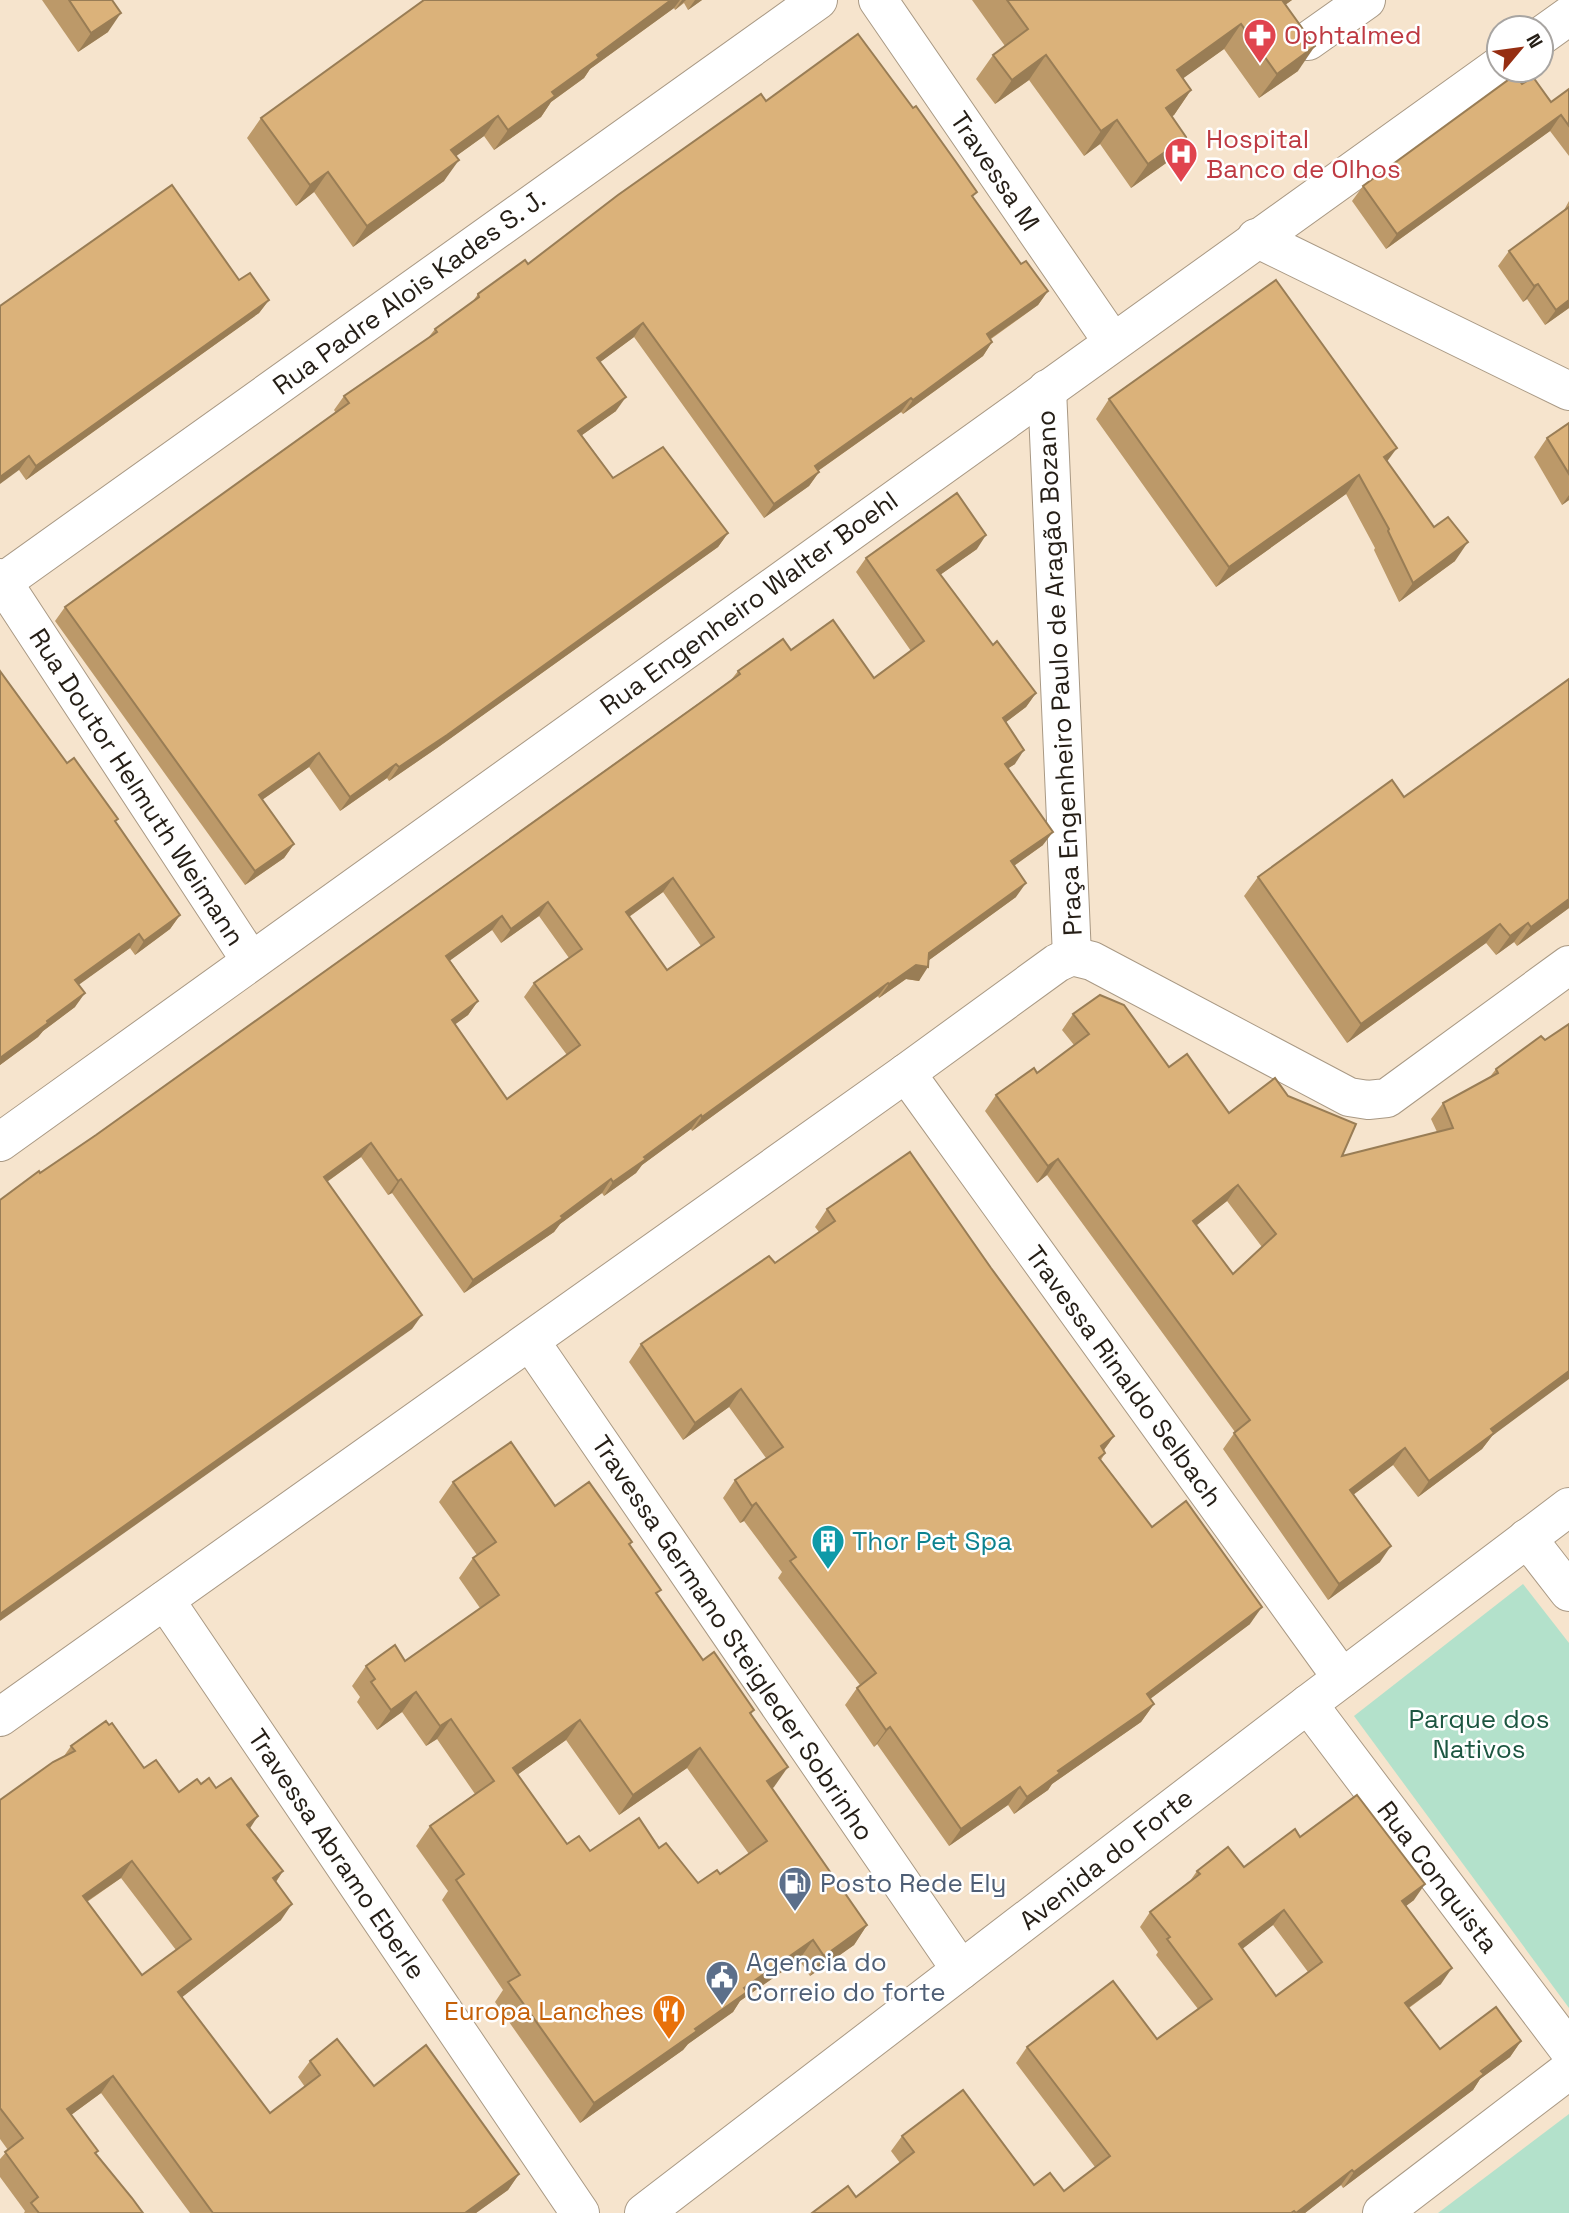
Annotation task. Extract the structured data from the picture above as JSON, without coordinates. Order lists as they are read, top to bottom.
{
  "streets": {
    "street": [
      "Travessa M",
      "Rua Padre Alois Kades S. J.",
      "Rua Engenheiro Walter Boehl",
      "Praça Engenheiro Paulo de Aragão Bozano",
      "Rua Doutor Helmuth Weimann",
      "Travessa Rinaldo Selbach",
      "Travessa Germano Steigleder Sobrinho",
      "Travessa Abramo Eberle",
      "Avenida do Forte",
      "Rua Conquista"
    ]
  },
  "crossings": [
    ["Travessa M", "Rua Engenheiro Walter Boehl"],
    ["Rua Padre Alois Kades S. J.", "Rua Doutor Helmuth Weimann"],
    ["Rua Engenheiro Walter Boehl", "Praça Engenheiro Paulo de Aragão Bozano"],
    ["Rua Engenheiro Walter Boehl", "Rua Doutor Helmuth Weimann"],
    ["Travessa Rinaldo Selbach", "Avenida do Forte"],
    ["Travessa Germano Steigleder Sobrinho", "Avenida do Forte"],
    ["Avenida do Forte", "Rua Conquista"]
  ],
  "parks": ["Parque dos Nativos"],
  "places": {
    "pharmacy": ["Ophtalmed"],
    "hospital": ["Hospital Banco de Olhos"],
    "building": ["Thor Pet Spa"],
    "fuel station": ["Posto Rede Ely"],
    "public building": ["Agencia do Correio do forte"],
    "restaurant": ["Europa Lanches"]
  },
  "north": "top right"
}
